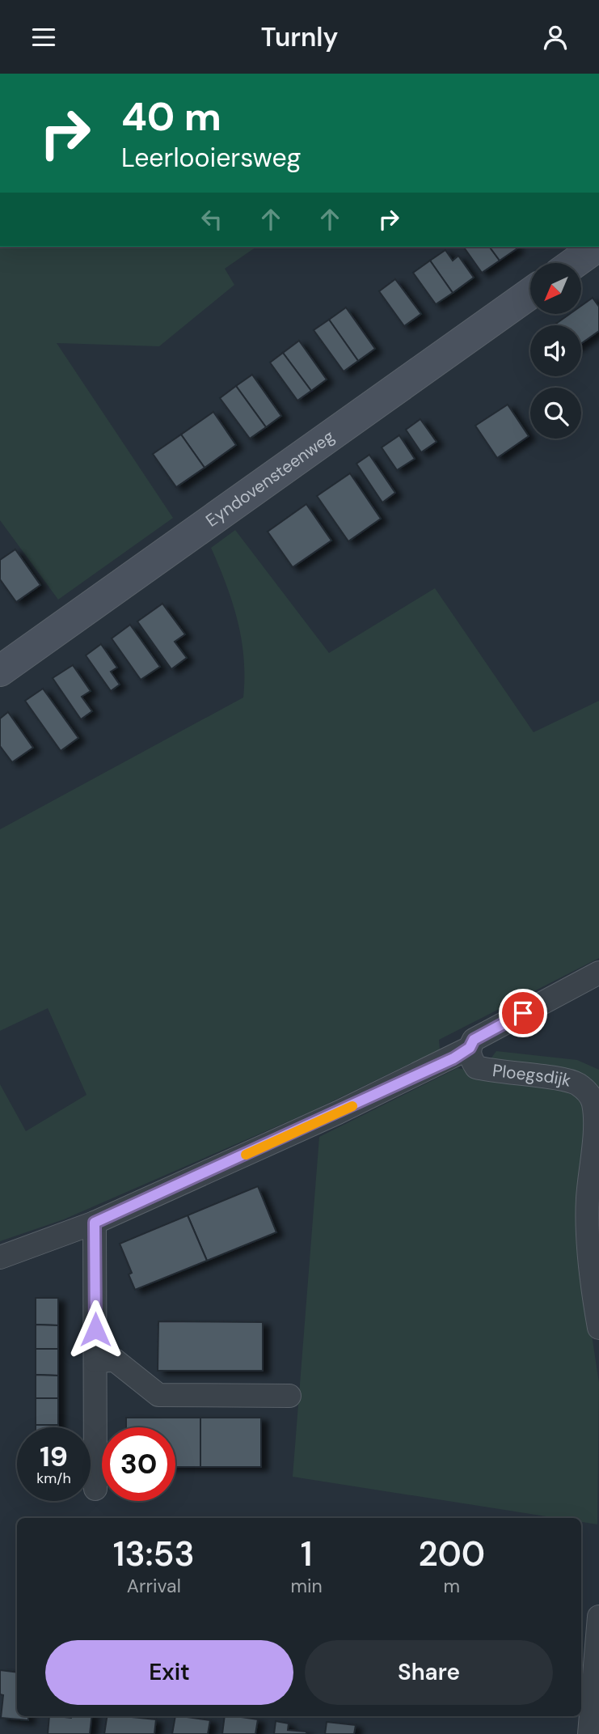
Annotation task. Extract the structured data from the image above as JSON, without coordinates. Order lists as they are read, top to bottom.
{
  "streets": {
    "street": ["Eyndovensteenweg", "Ploegsdijk"]
  },
  "north": "bottom left",
  "page": {
    "header": "Turnly",
    "turn": ["40 m", "Leerlooiersweg"],
    "speed": "19 km/h",
    "limit": "30",
    "eta": [
      "13:53",
      "Arrival",
      "1",
      "min",
      "200",
      "m"
    ],
    "buttons": ["Exit", "Share"]
  }
}
